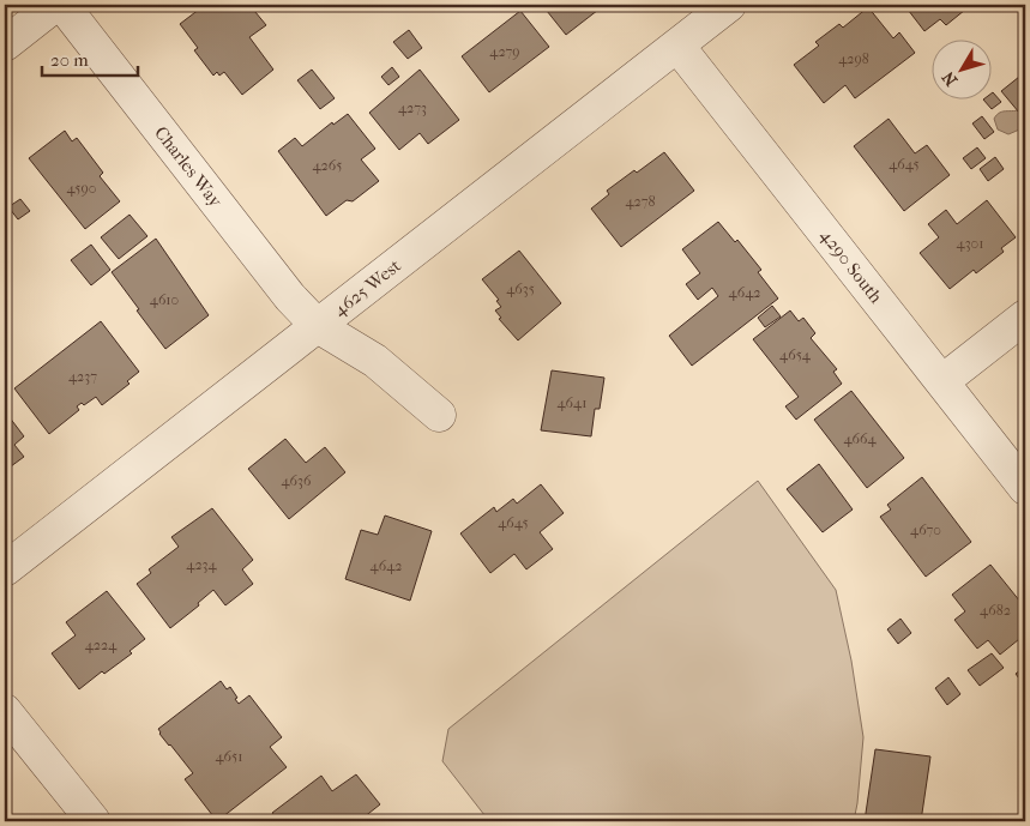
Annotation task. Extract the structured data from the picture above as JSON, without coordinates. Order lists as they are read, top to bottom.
{
  "streets": {
    "street": ["Charles Way", "4290 South", "4625 West"]
  },
  "crossings": [
    ["Charles Way", "4625 West"],
    ["4290 South", "4625 West"]
  ],
  "house_numbers": [
    "4279",
    "4298",
    "4273",
    "4645",
    "4265",
    "4590",
    "4278",
    "4301",
    "4635",
    "4642",
    "4610",
    "4654",
    "4237",
    "4641",
    "4664",
    "4636",
    "4645",
    "4670",
    "4234",
    "4642",
    "4682",
    "4224",
    "4651"
  ],
  "scale_bar": "20 m",
  "north": "bottom left"
}
